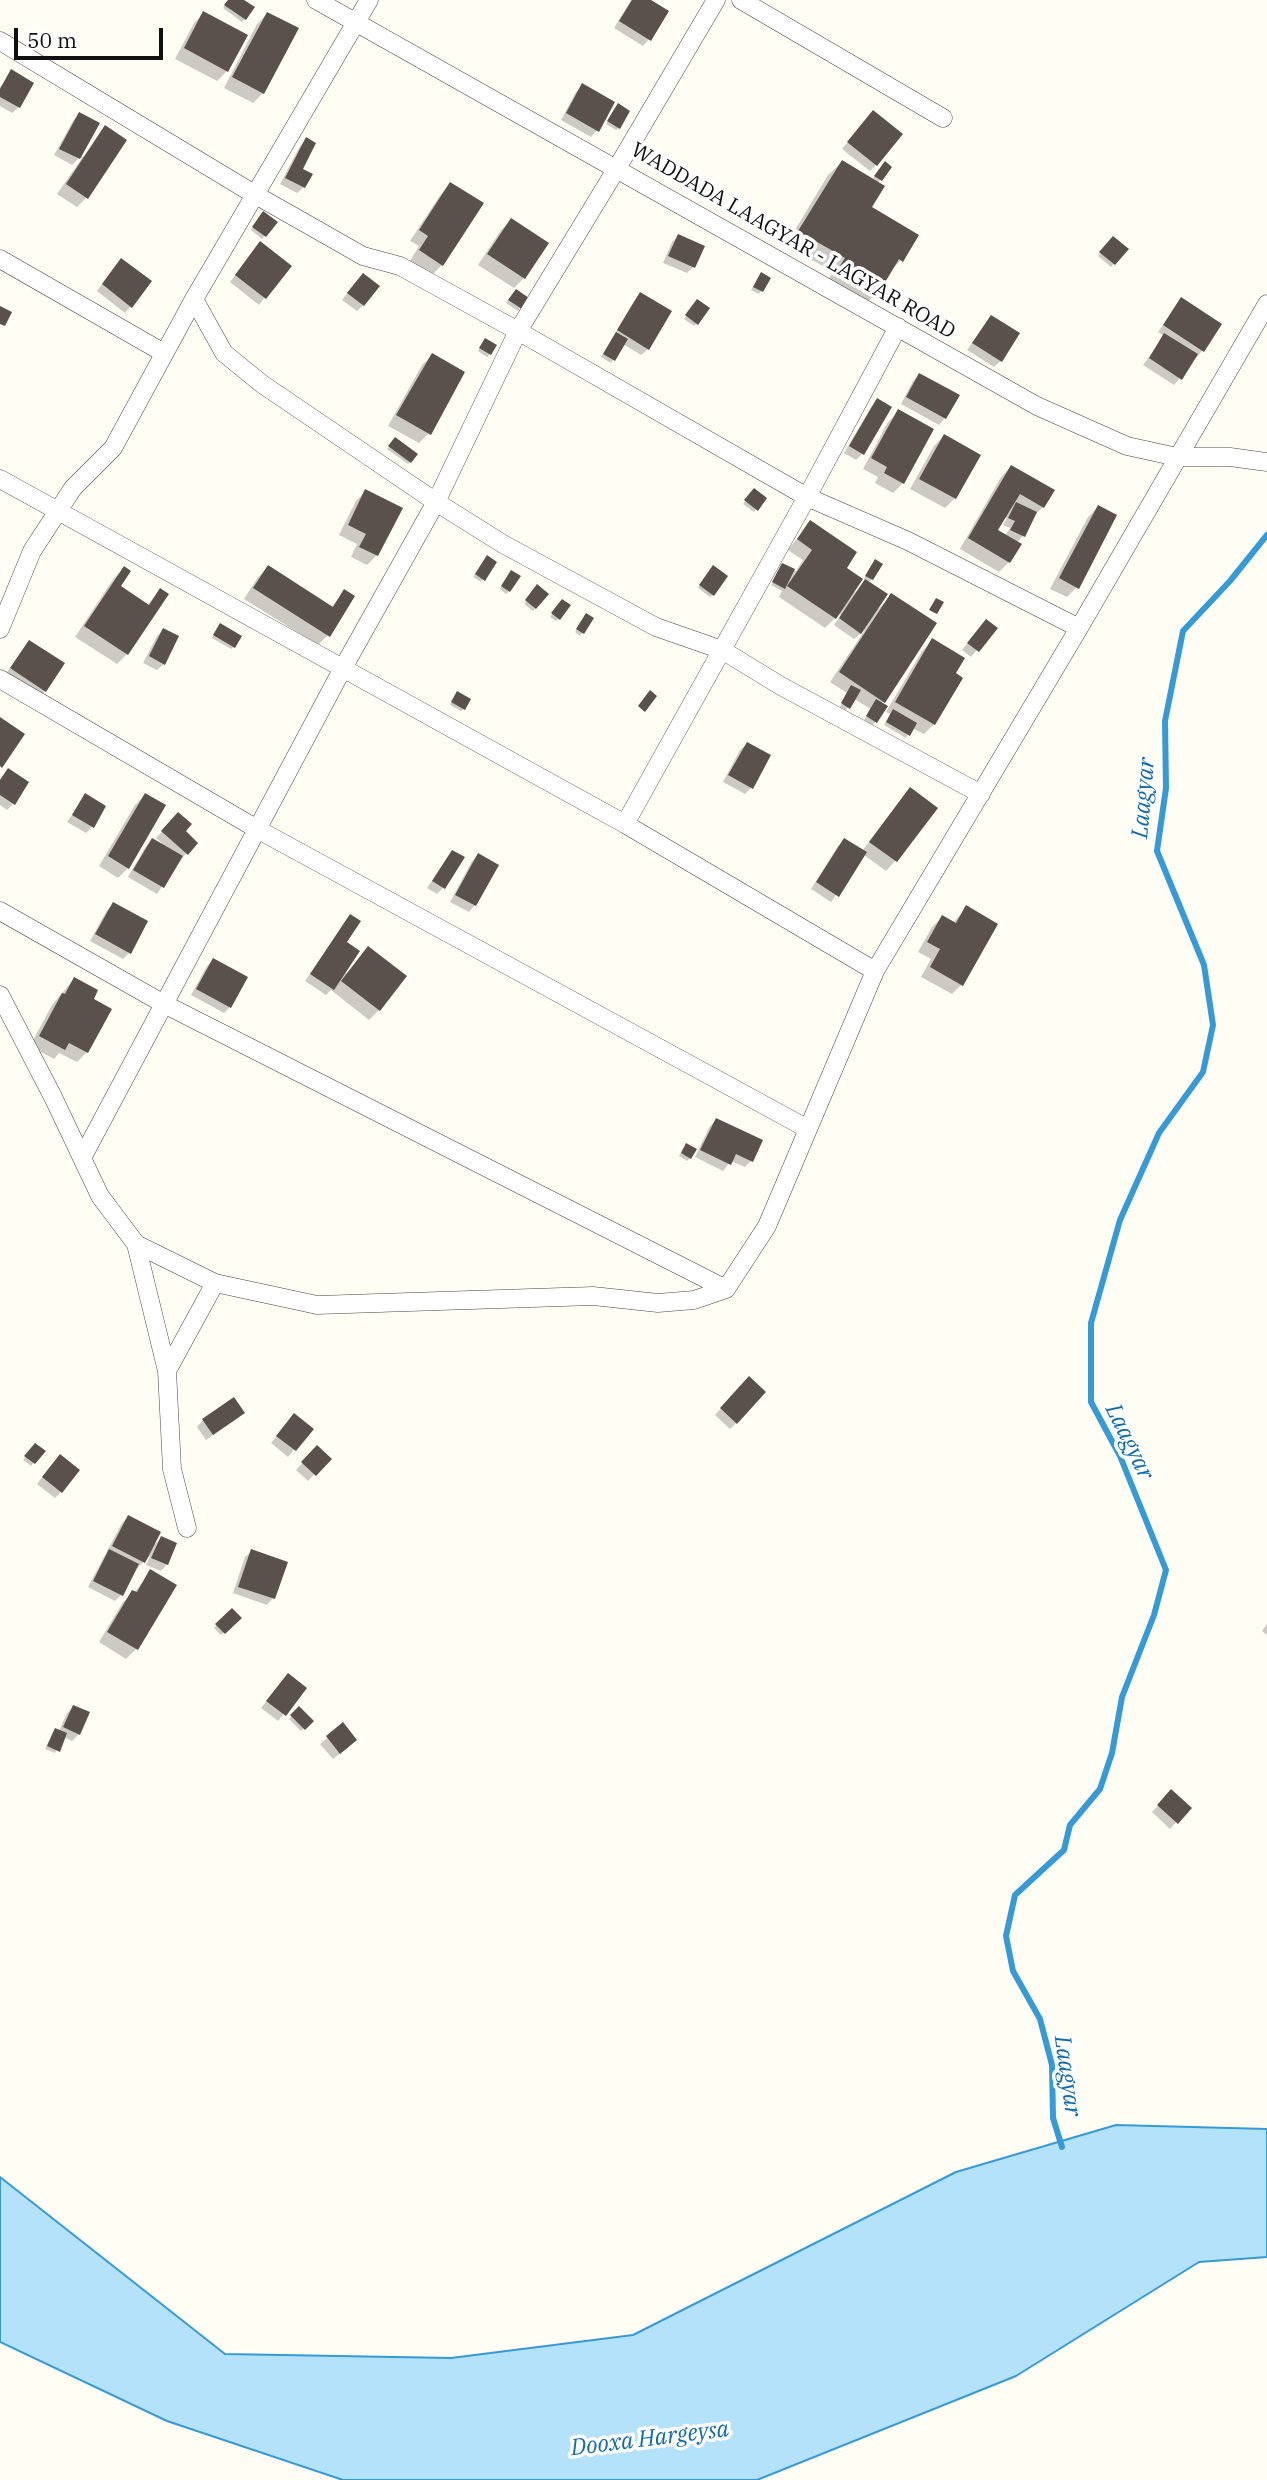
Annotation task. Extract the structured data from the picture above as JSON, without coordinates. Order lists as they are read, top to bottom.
{
  "streets": {
    "street": ["WADDADA LAAGYAR - LAGYAR ROAD"]
  },
  "water": ["Laagyar", "Dooxa Hargeysa"],
  "scale_bar": "50 m"
}
